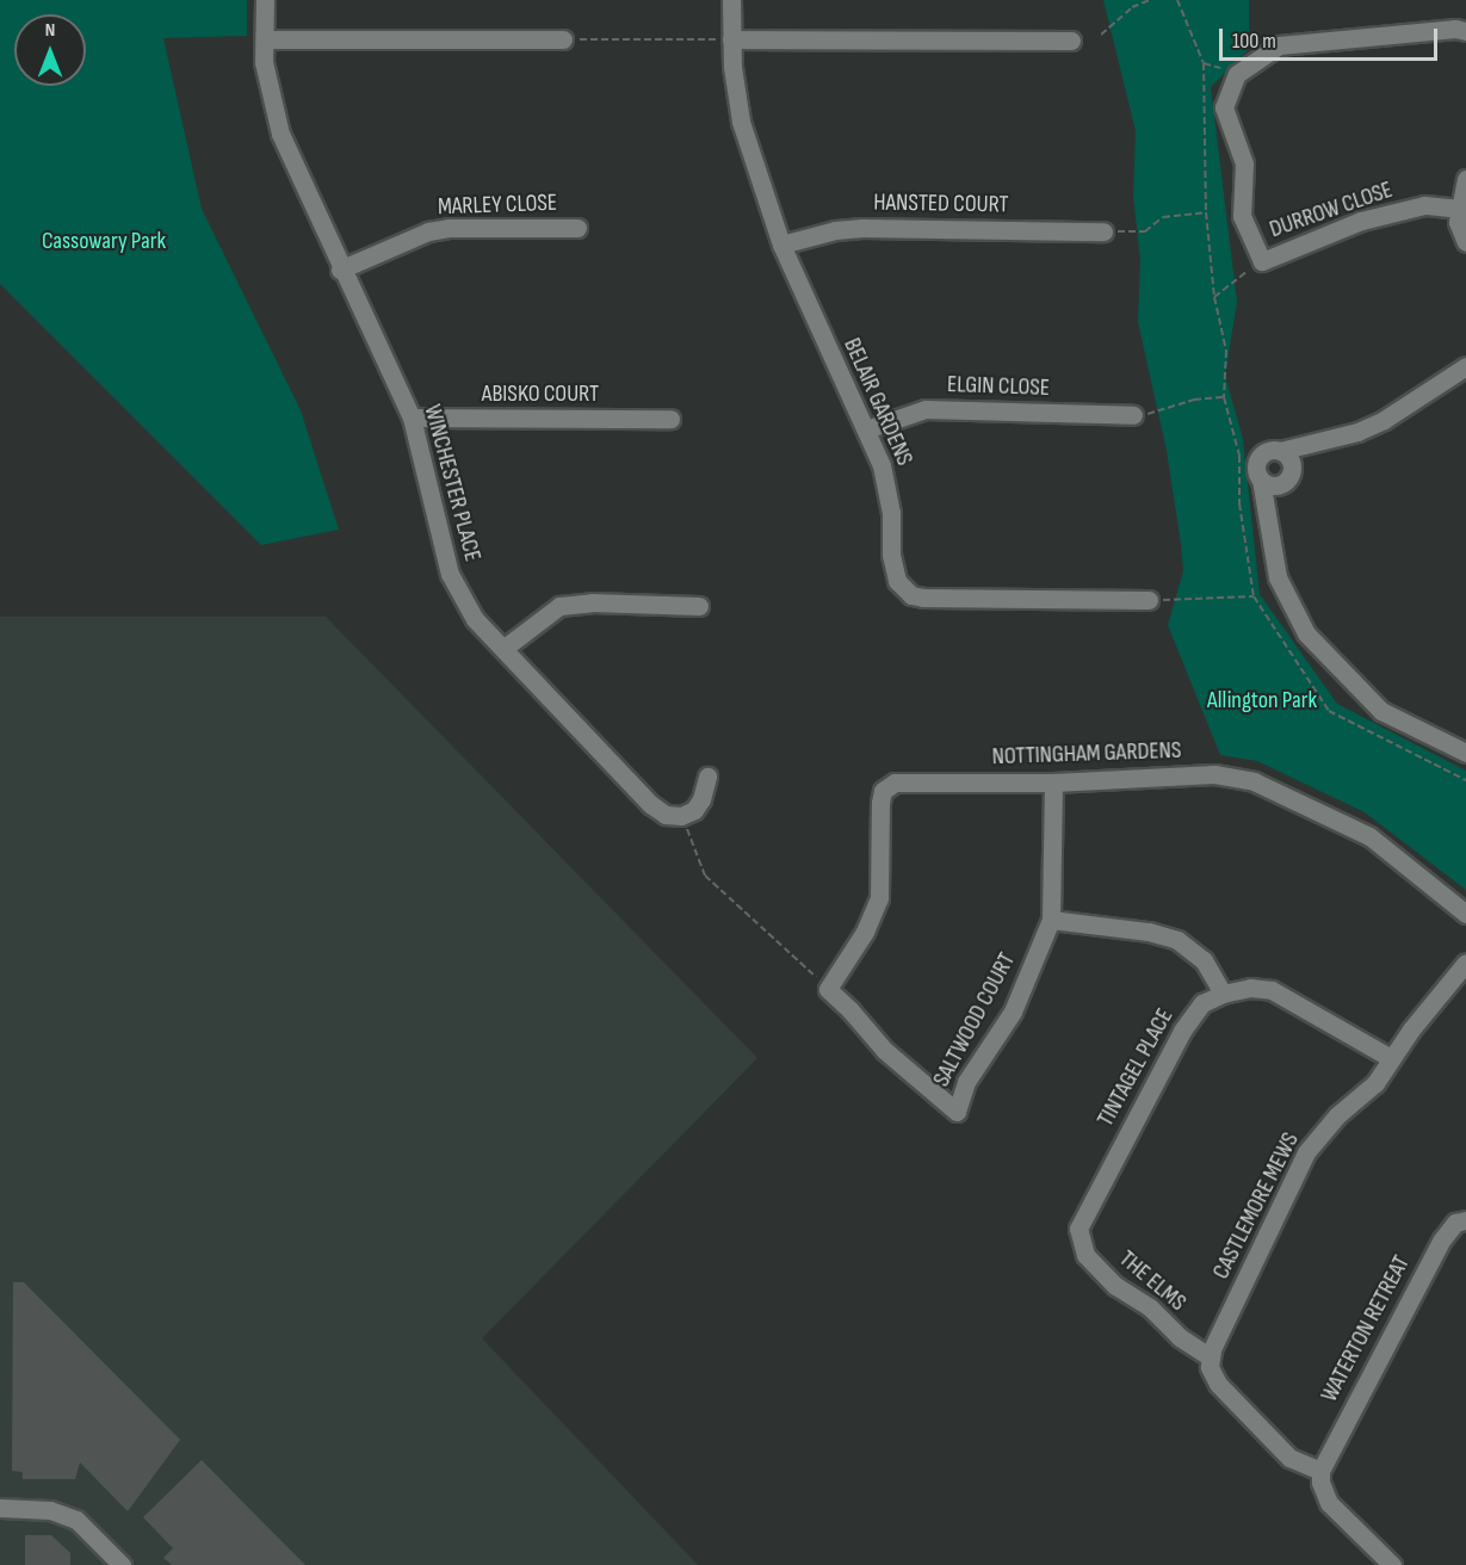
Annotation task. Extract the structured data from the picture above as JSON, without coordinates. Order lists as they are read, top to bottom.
{
  "streets": {
    "street": [
      "HANSTED COURT",
      "MARLEY CLOSE",
      "DURROW CLOSE",
      "ELGIN CLOSE",
      "ABISKO COURT",
      "BELAIR GARDENS",
      "WINCHESTER PLACE",
      "NOTTINGHAM GARDENS",
      "SALTWOOD COURT",
      "TINTAGEL PLACE",
      "CASTLEMORE MEWS",
      "THE ELMS",
      "WATERTON RETREAT"
    ]
  },
  "crossings": [
    ["HANSTED COURT", "BELAIR GARDENS"],
    ["MARLEY CLOSE", "WINCHESTER PLACE"],
    ["ELGIN CLOSE", "BELAIR GARDENS"],
    ["ABISKO COURT", "WINCHESTER PLACE"],
    ["NOTTINGHAM GARDENS", "SALTWOOD COURT"],
    ["TINTAGEL PLACE", "CASTLEMORE MEWS"],
    ["TINTAGEL PLACE", "THE ELMS"],
    ["CASTLEMORE MEWS", "THE ELMS"]
  ],
  "parks": ["Cassowary Park", "Allington Park"],
  "scale_bar": "100 m",
  "north": "top"
}
